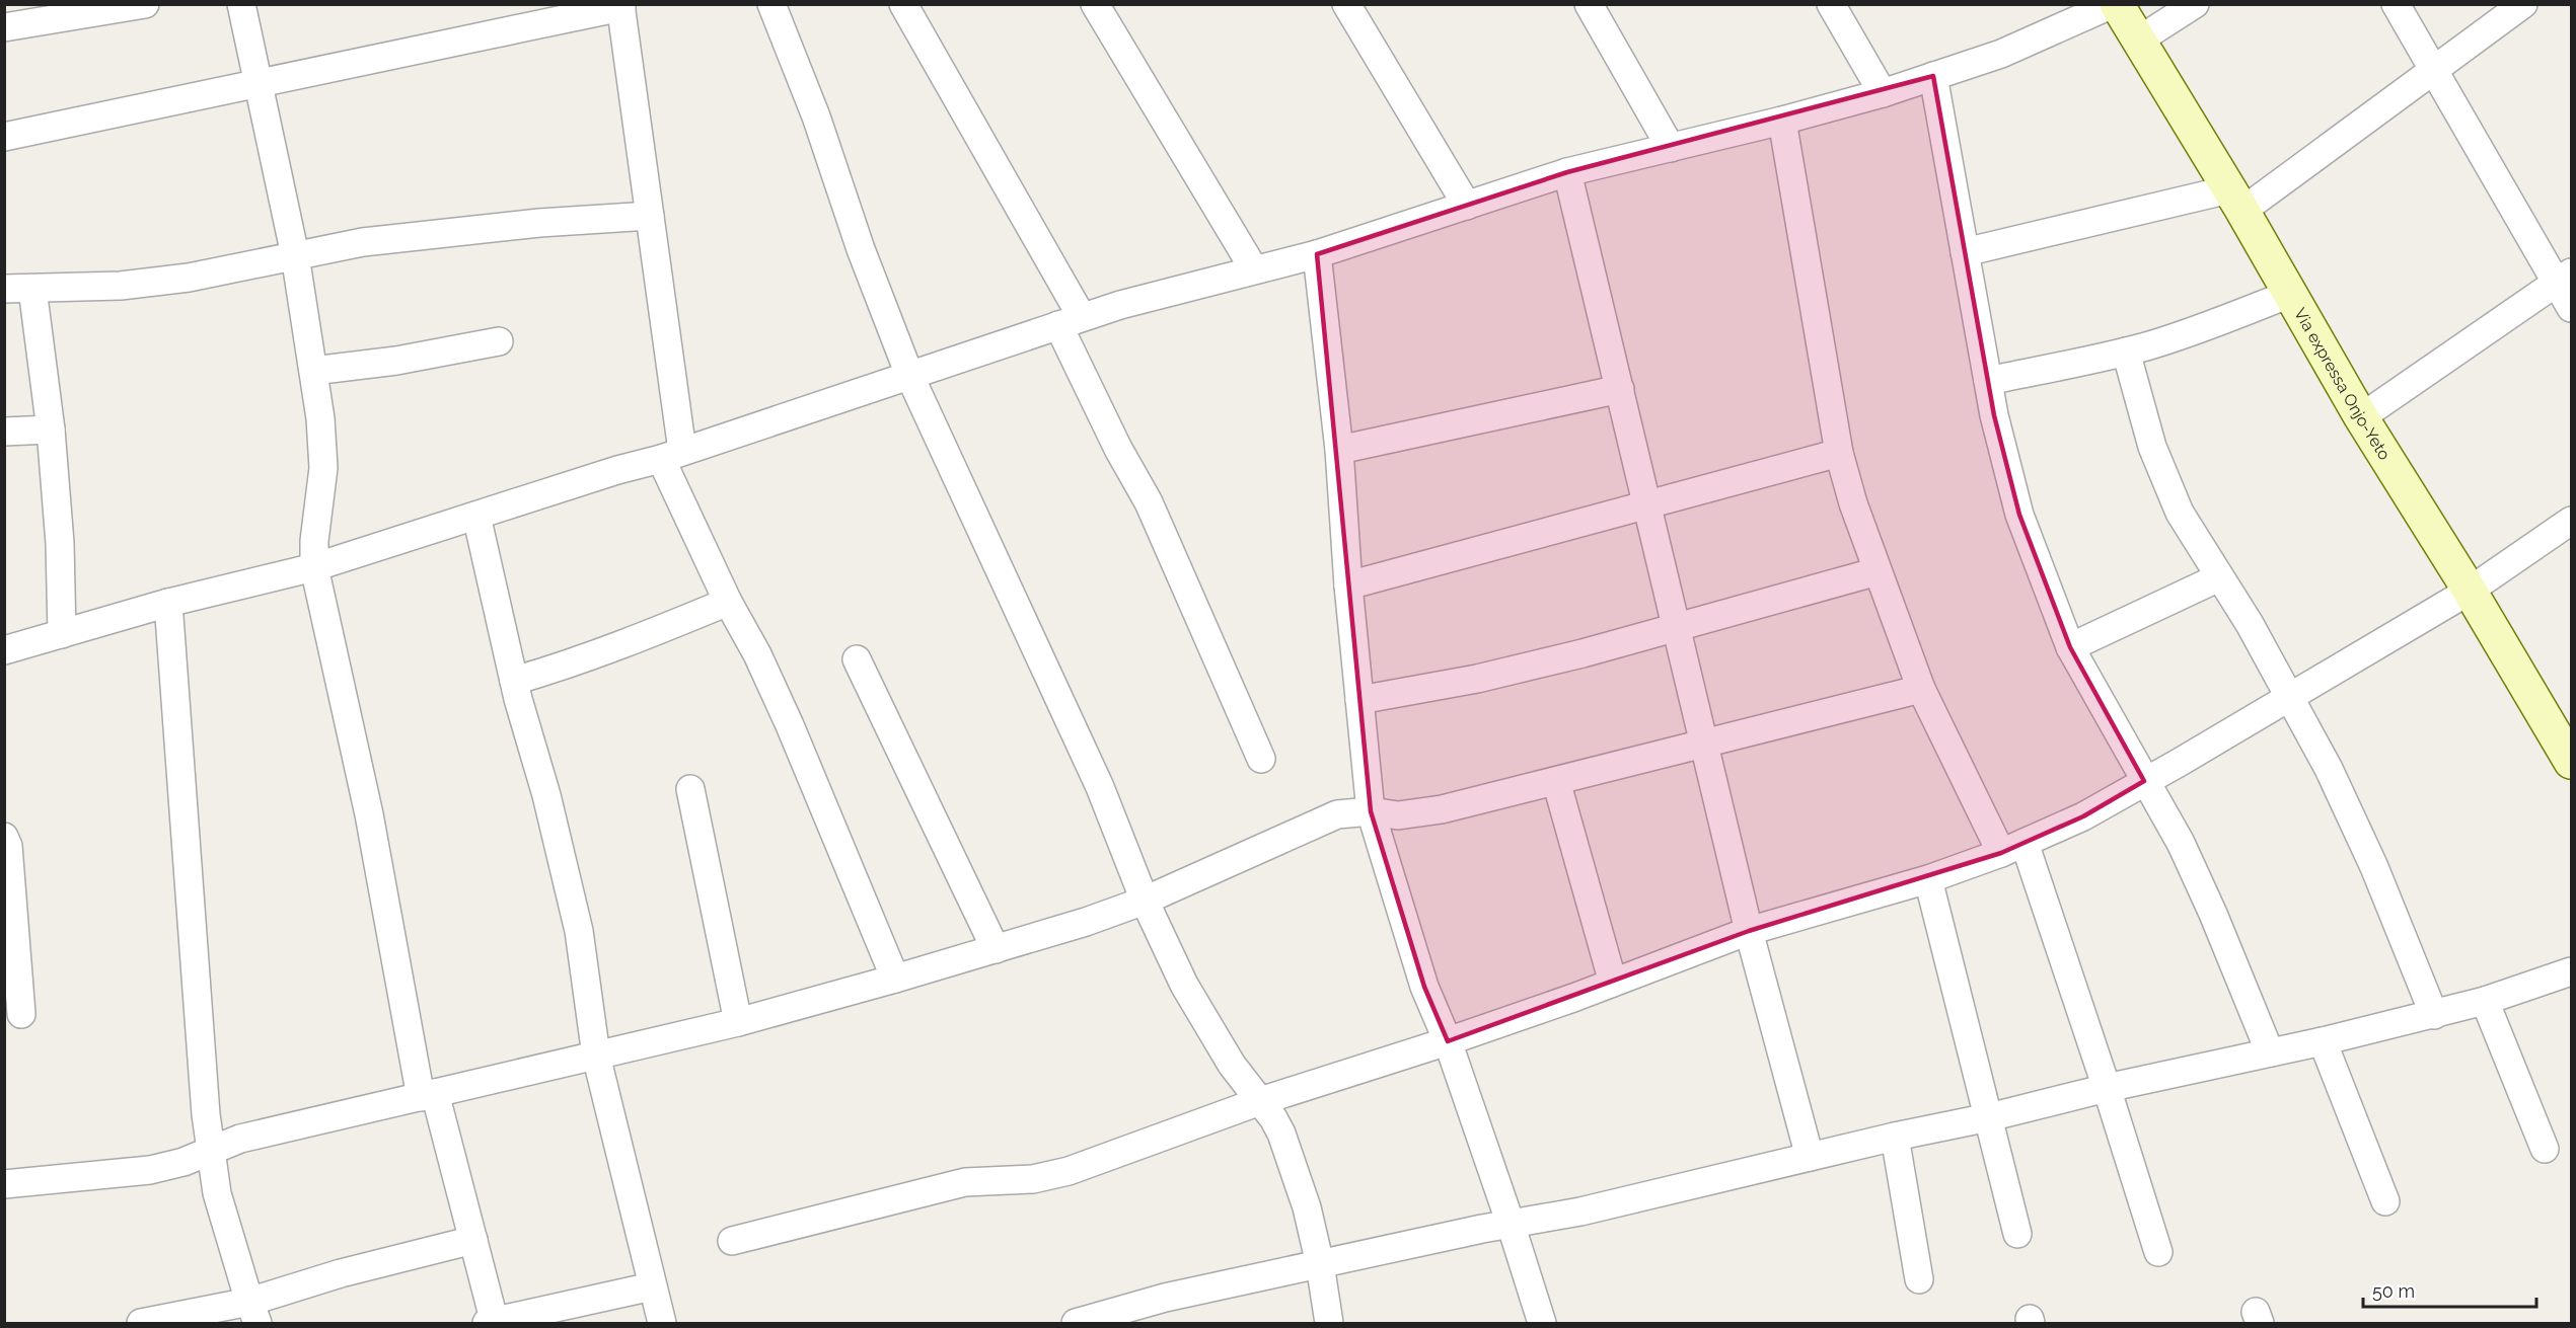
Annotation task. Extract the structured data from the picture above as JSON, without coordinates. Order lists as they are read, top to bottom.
{
  "streets": {
    "main road": ["Via expressa Onjo-Yeto"]
  },
  "scale_bar": "50 m"
}
